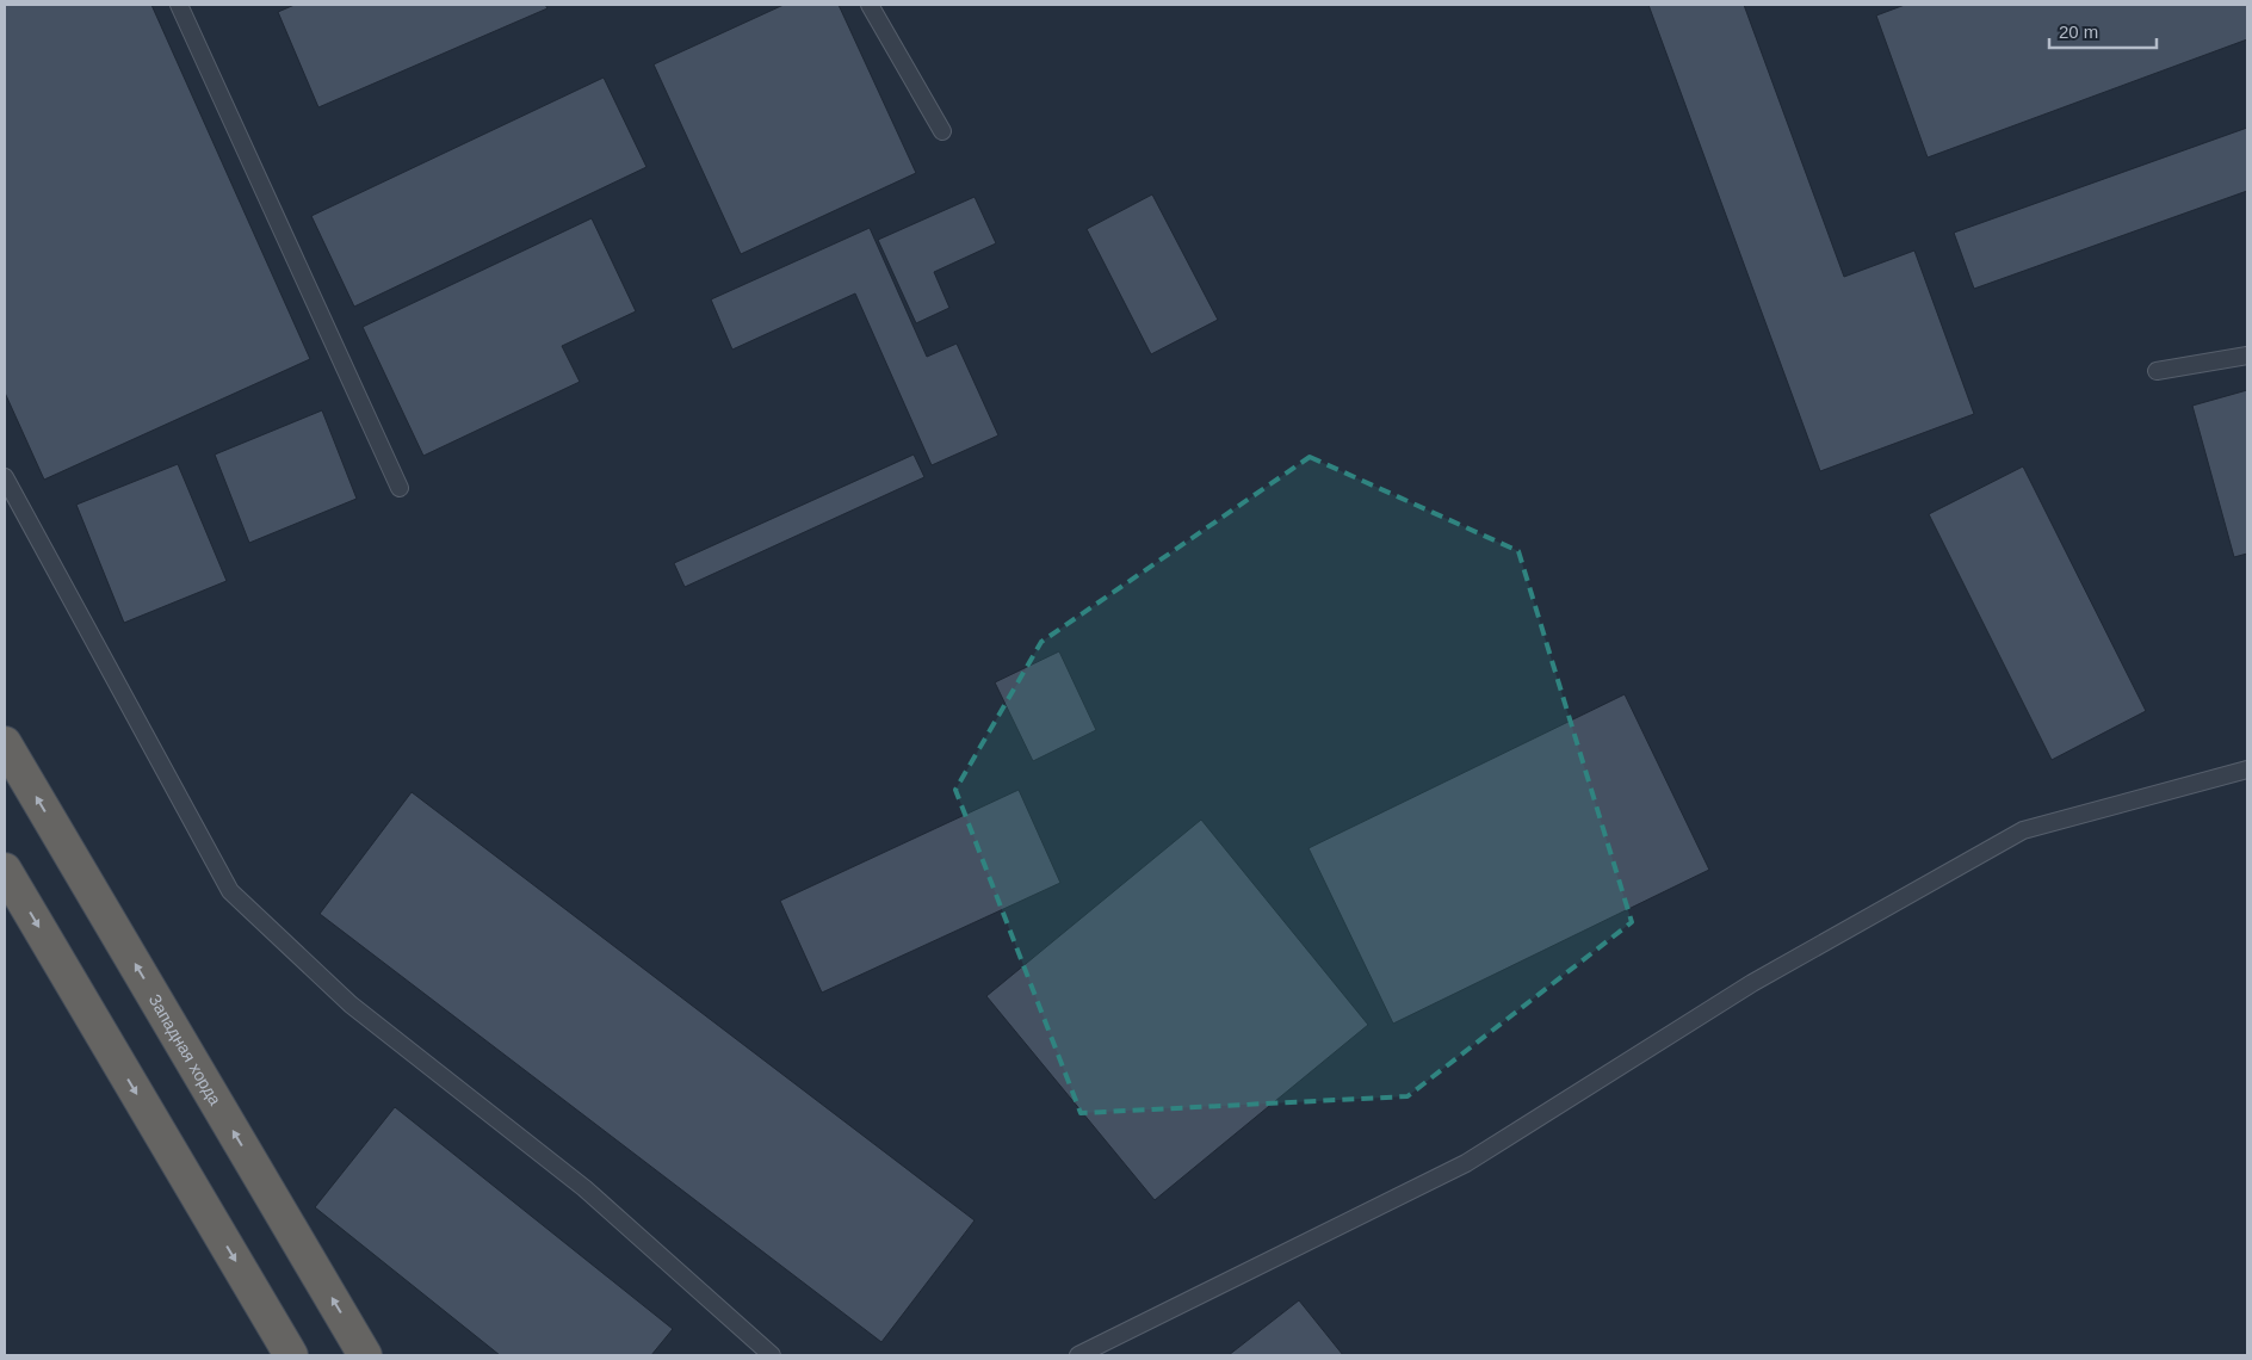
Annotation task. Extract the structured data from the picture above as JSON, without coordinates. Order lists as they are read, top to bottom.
{
  "streets": {
    "highway": ["Западная хорда"]
  },
  "scale_bar": "20 m"
}
